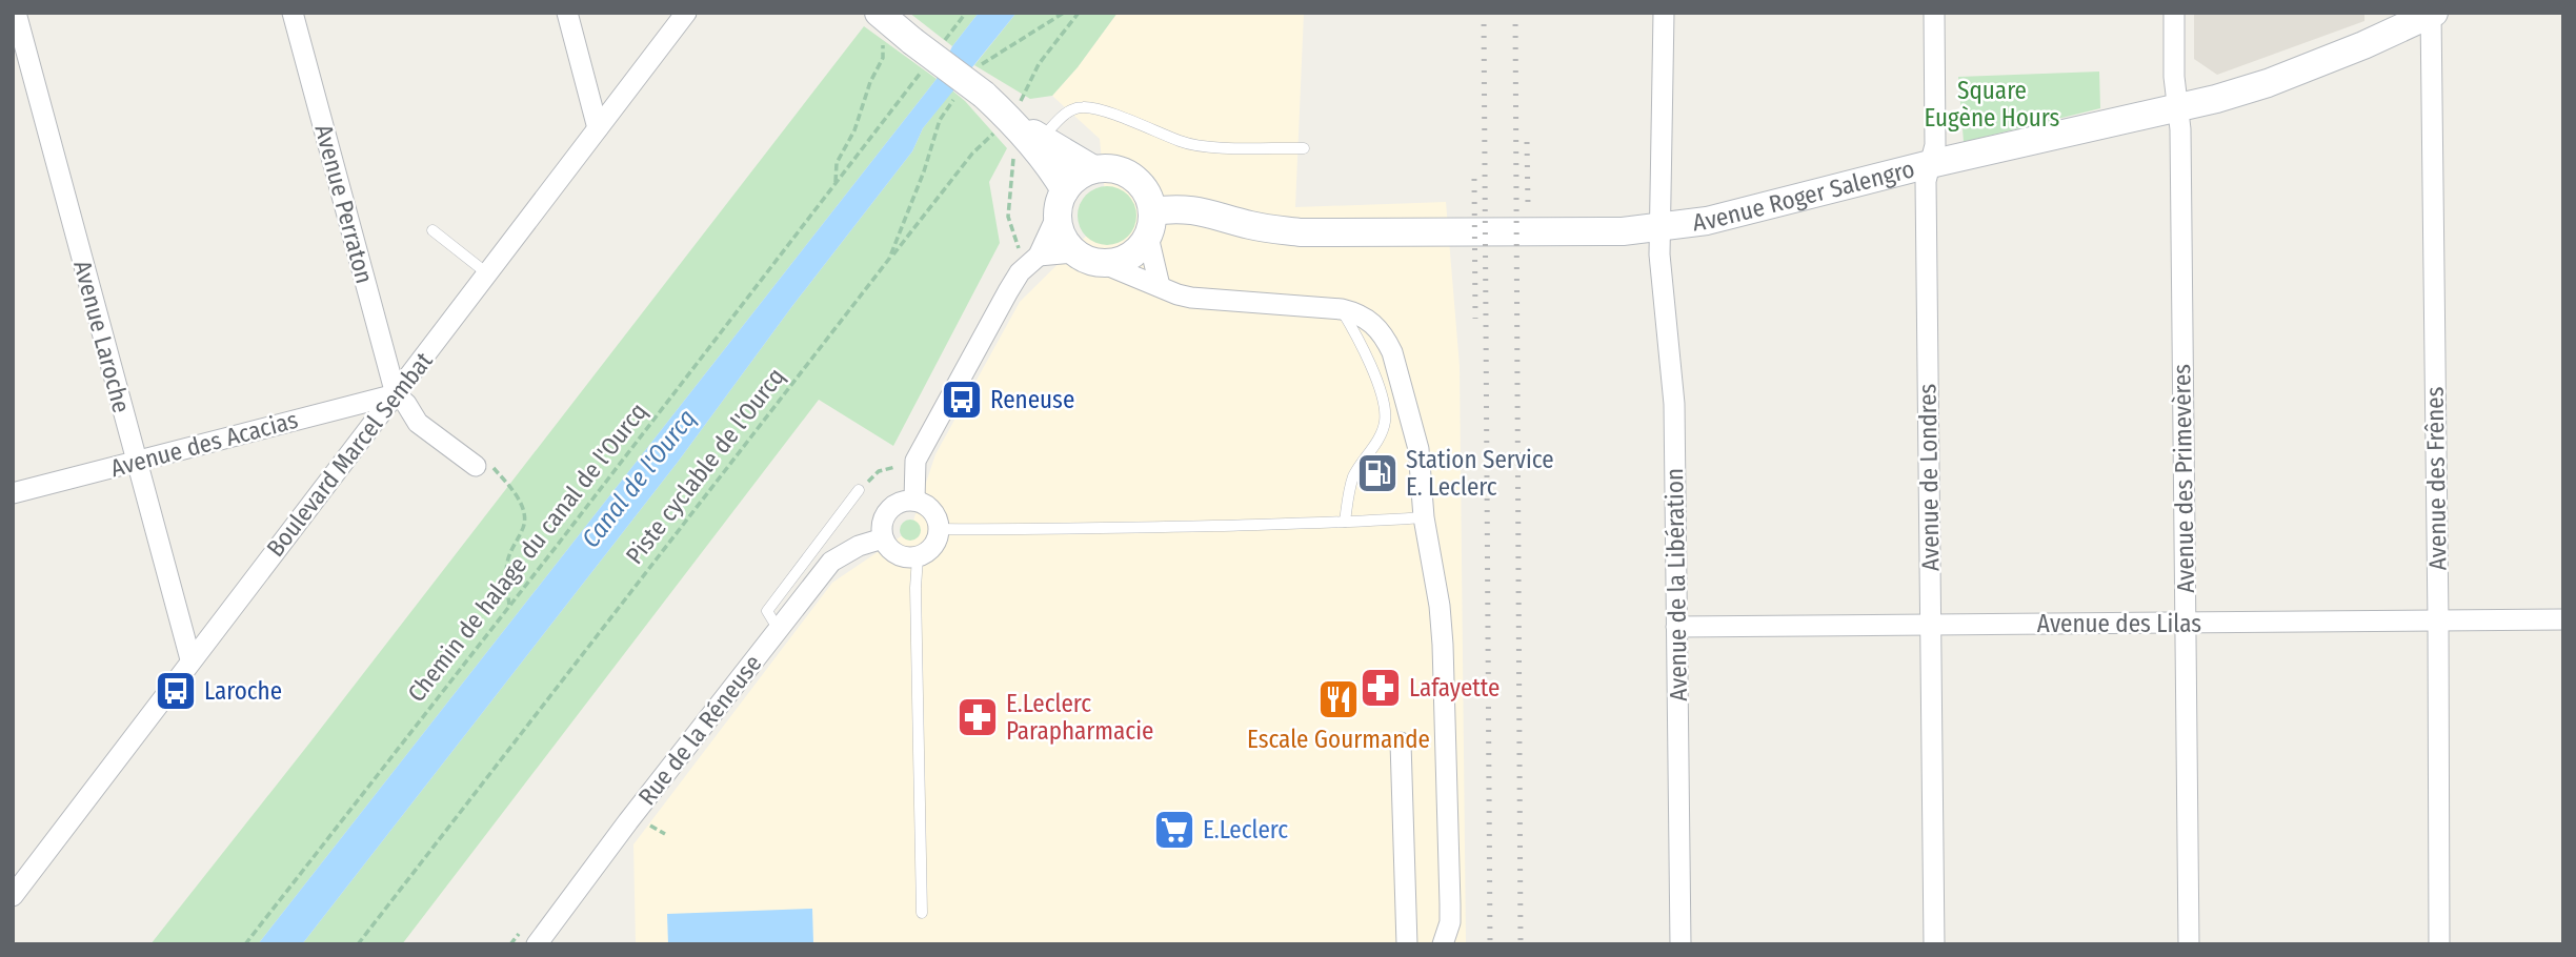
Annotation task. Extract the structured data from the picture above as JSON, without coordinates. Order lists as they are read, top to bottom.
{
  "streets": {
    "street": [
      "Avenue Roger Salengro",
      "Avenue Perraton",
      "Avenue Laroche",
      "Avenue des Acacias",
      "Boulevard Marcel Sembat",
      "Avenue de Londres",
      "Avenue des Primevères",
      "Avenue des Frênes",
      "Avenue de la Libération",
      "Avenue des Lilas",
      "Rue de la Réneuse"
    ],
    "path": ["Piste cyclable de l'Ourcq", "Chemin de halage du canal de l'Ourcq"]
  },
  "crossings": [
    ["Avenue Roger Salengro", "Avenue de Londres"],
    ["Avenue Roger Salengro", "Avenue des Primevères"],
    ["Avenue Roger Salengro", "Avenue des Frênes"],
    ["Avenue Roger Salengro", "Avenue de la Libération"],
    ["Avenue Perraton", "Avenue des Acacias"],
    ["Avenue Perraton", "Boulevard Marcel Sembat"],
    ["Avenue Laroche", "Avenue des Acacias"],
    ["Avenue Laroche", "Boulevard Marcel Sembat"],
    ["Avenue des Acacias", "Boulevard Marcel Sembat"],
    ["Avenue de Londres", "Avenue des Lilas"],
    ["Avenue des Primevères", "Avenue des Lilas"],
    ["Avenue des Frênes", "Avenue des Lilas"],
    ["Avenue de la Libération", "Avenue des Lilas"]
  ],
  "water": ["Canal de l'Ourcq"],
  "parks": ["Square Eugène Hours"],
  "places": {
    "bus stop": ["Reneuse", "Laroche"],
    "fuel station": ["Station Service E. Leclerc"],
    "pharmacy": ["Lafayette", "E.Leclerc Parapharmacie"],
    "restaurant": ["Escale Gourmande"],
    "supermarket": ["E.Leclerc"]
  }
}
